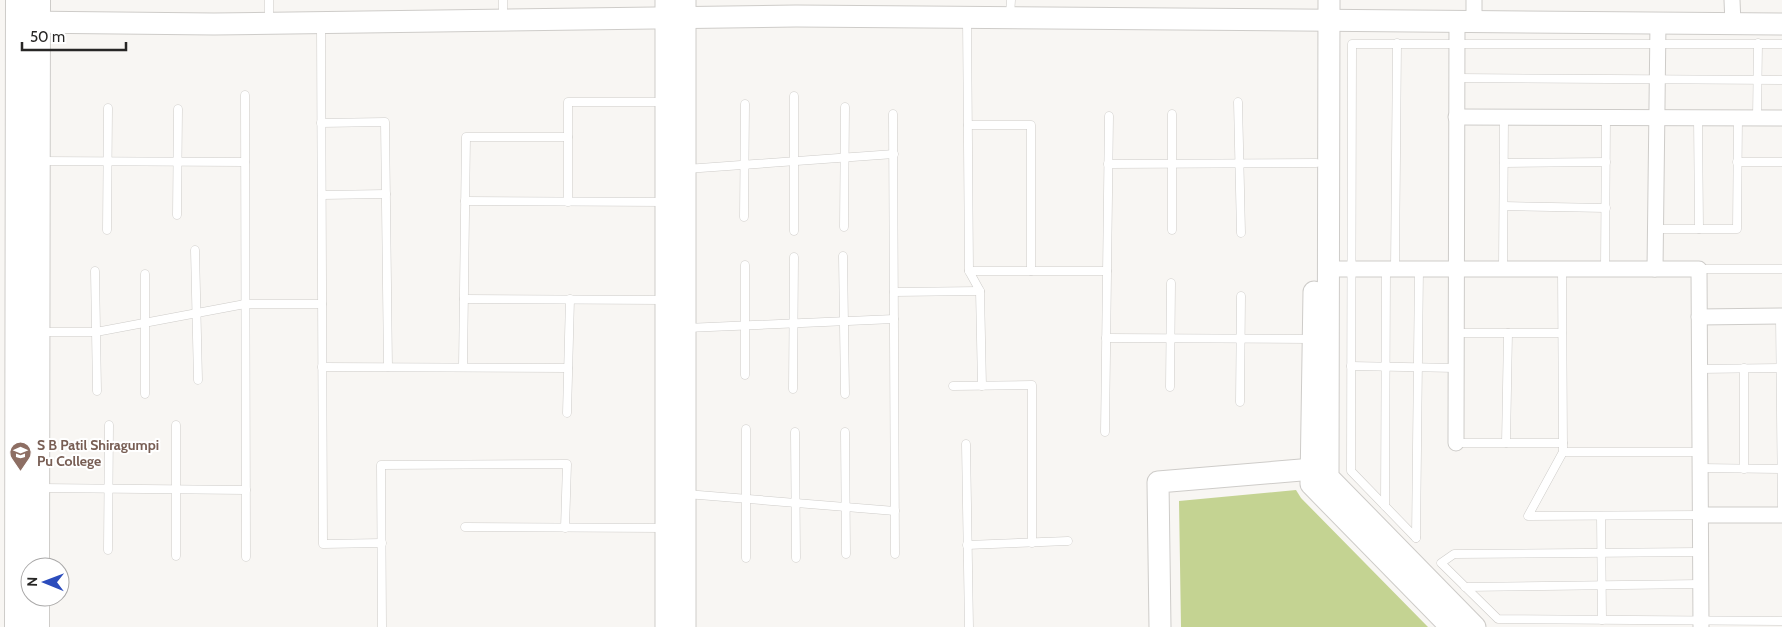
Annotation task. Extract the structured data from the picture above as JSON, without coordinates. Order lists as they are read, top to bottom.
{
  "places": {
    "school or university": ["S B Patil Shiragumpi Pu College"]
  },
  "scale_bar": "50 m",
  "north": "left"
}
